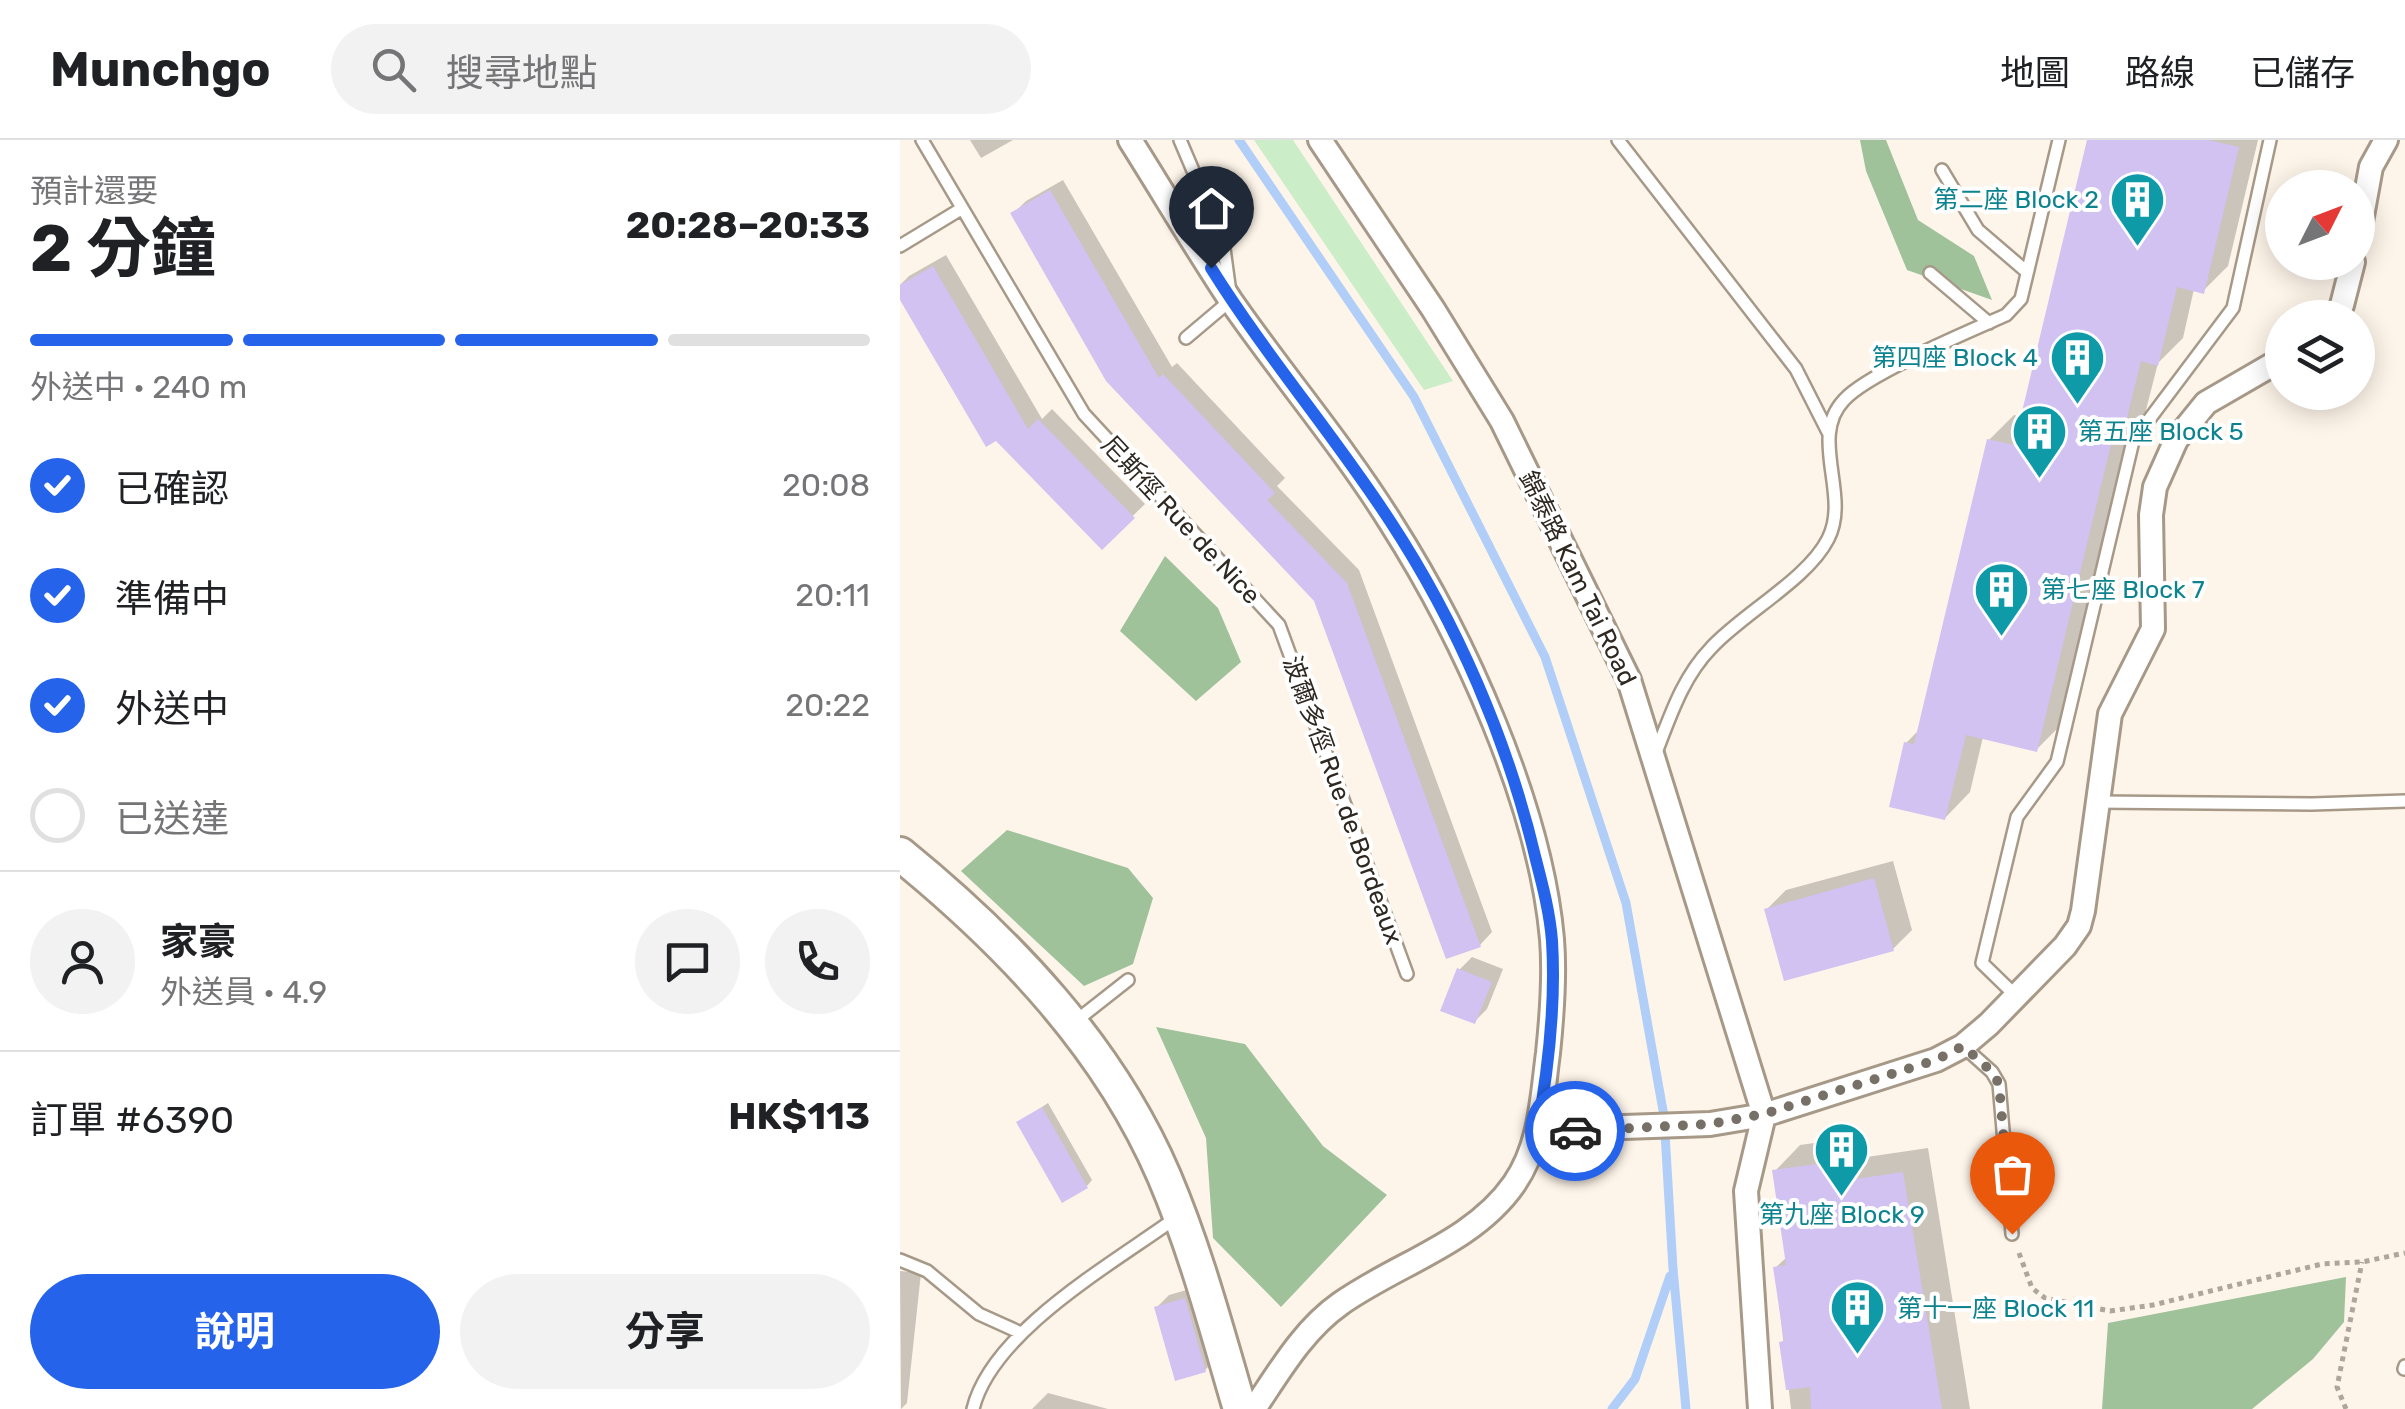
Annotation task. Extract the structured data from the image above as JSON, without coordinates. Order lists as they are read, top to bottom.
{
  "streets": {
    "street": ["錦泰路 Kam Tai Road"],
    "lane": ["尼斯徑 Rue de Nice", "波爾多徑 Rue de Bordeaux"]
  },
  "crossings": [
    ["尼斯徑 Rue de Nice", "波爾多徑 Rue de Bordeaux"]
  ],
  "places": {
    "building": [
      "第二座 Block 2",
      "第四座 Block 4",
      "第五座 Block 5",
      "第七座 Block 7",
      "第九座 Block 9",
      "第十一座 Block 11"
    ]
  },
  "north": "top right",
  "page": {
    "header": "Munchgo",
    "search": "搜尋地點",
    "nav": ["地圖", "路線", "已儲存"],
    "heading": ["2 分鐘", "預計還要", "20:28–20:33"],
    "panel": [
      "家豪",
      "外送員 · 4.9",
      "訂單 #6390",
      "HK$113"
    ],
    "bar": "外送中 · 240 m",
    "list": [
      ["已確認", "20:08"],
      ["準備中", "20:11"],
      ["外送中", "20:22"],
      "已送達"
    ],
    "buttons": ["說明", "分享"]
  }
}
